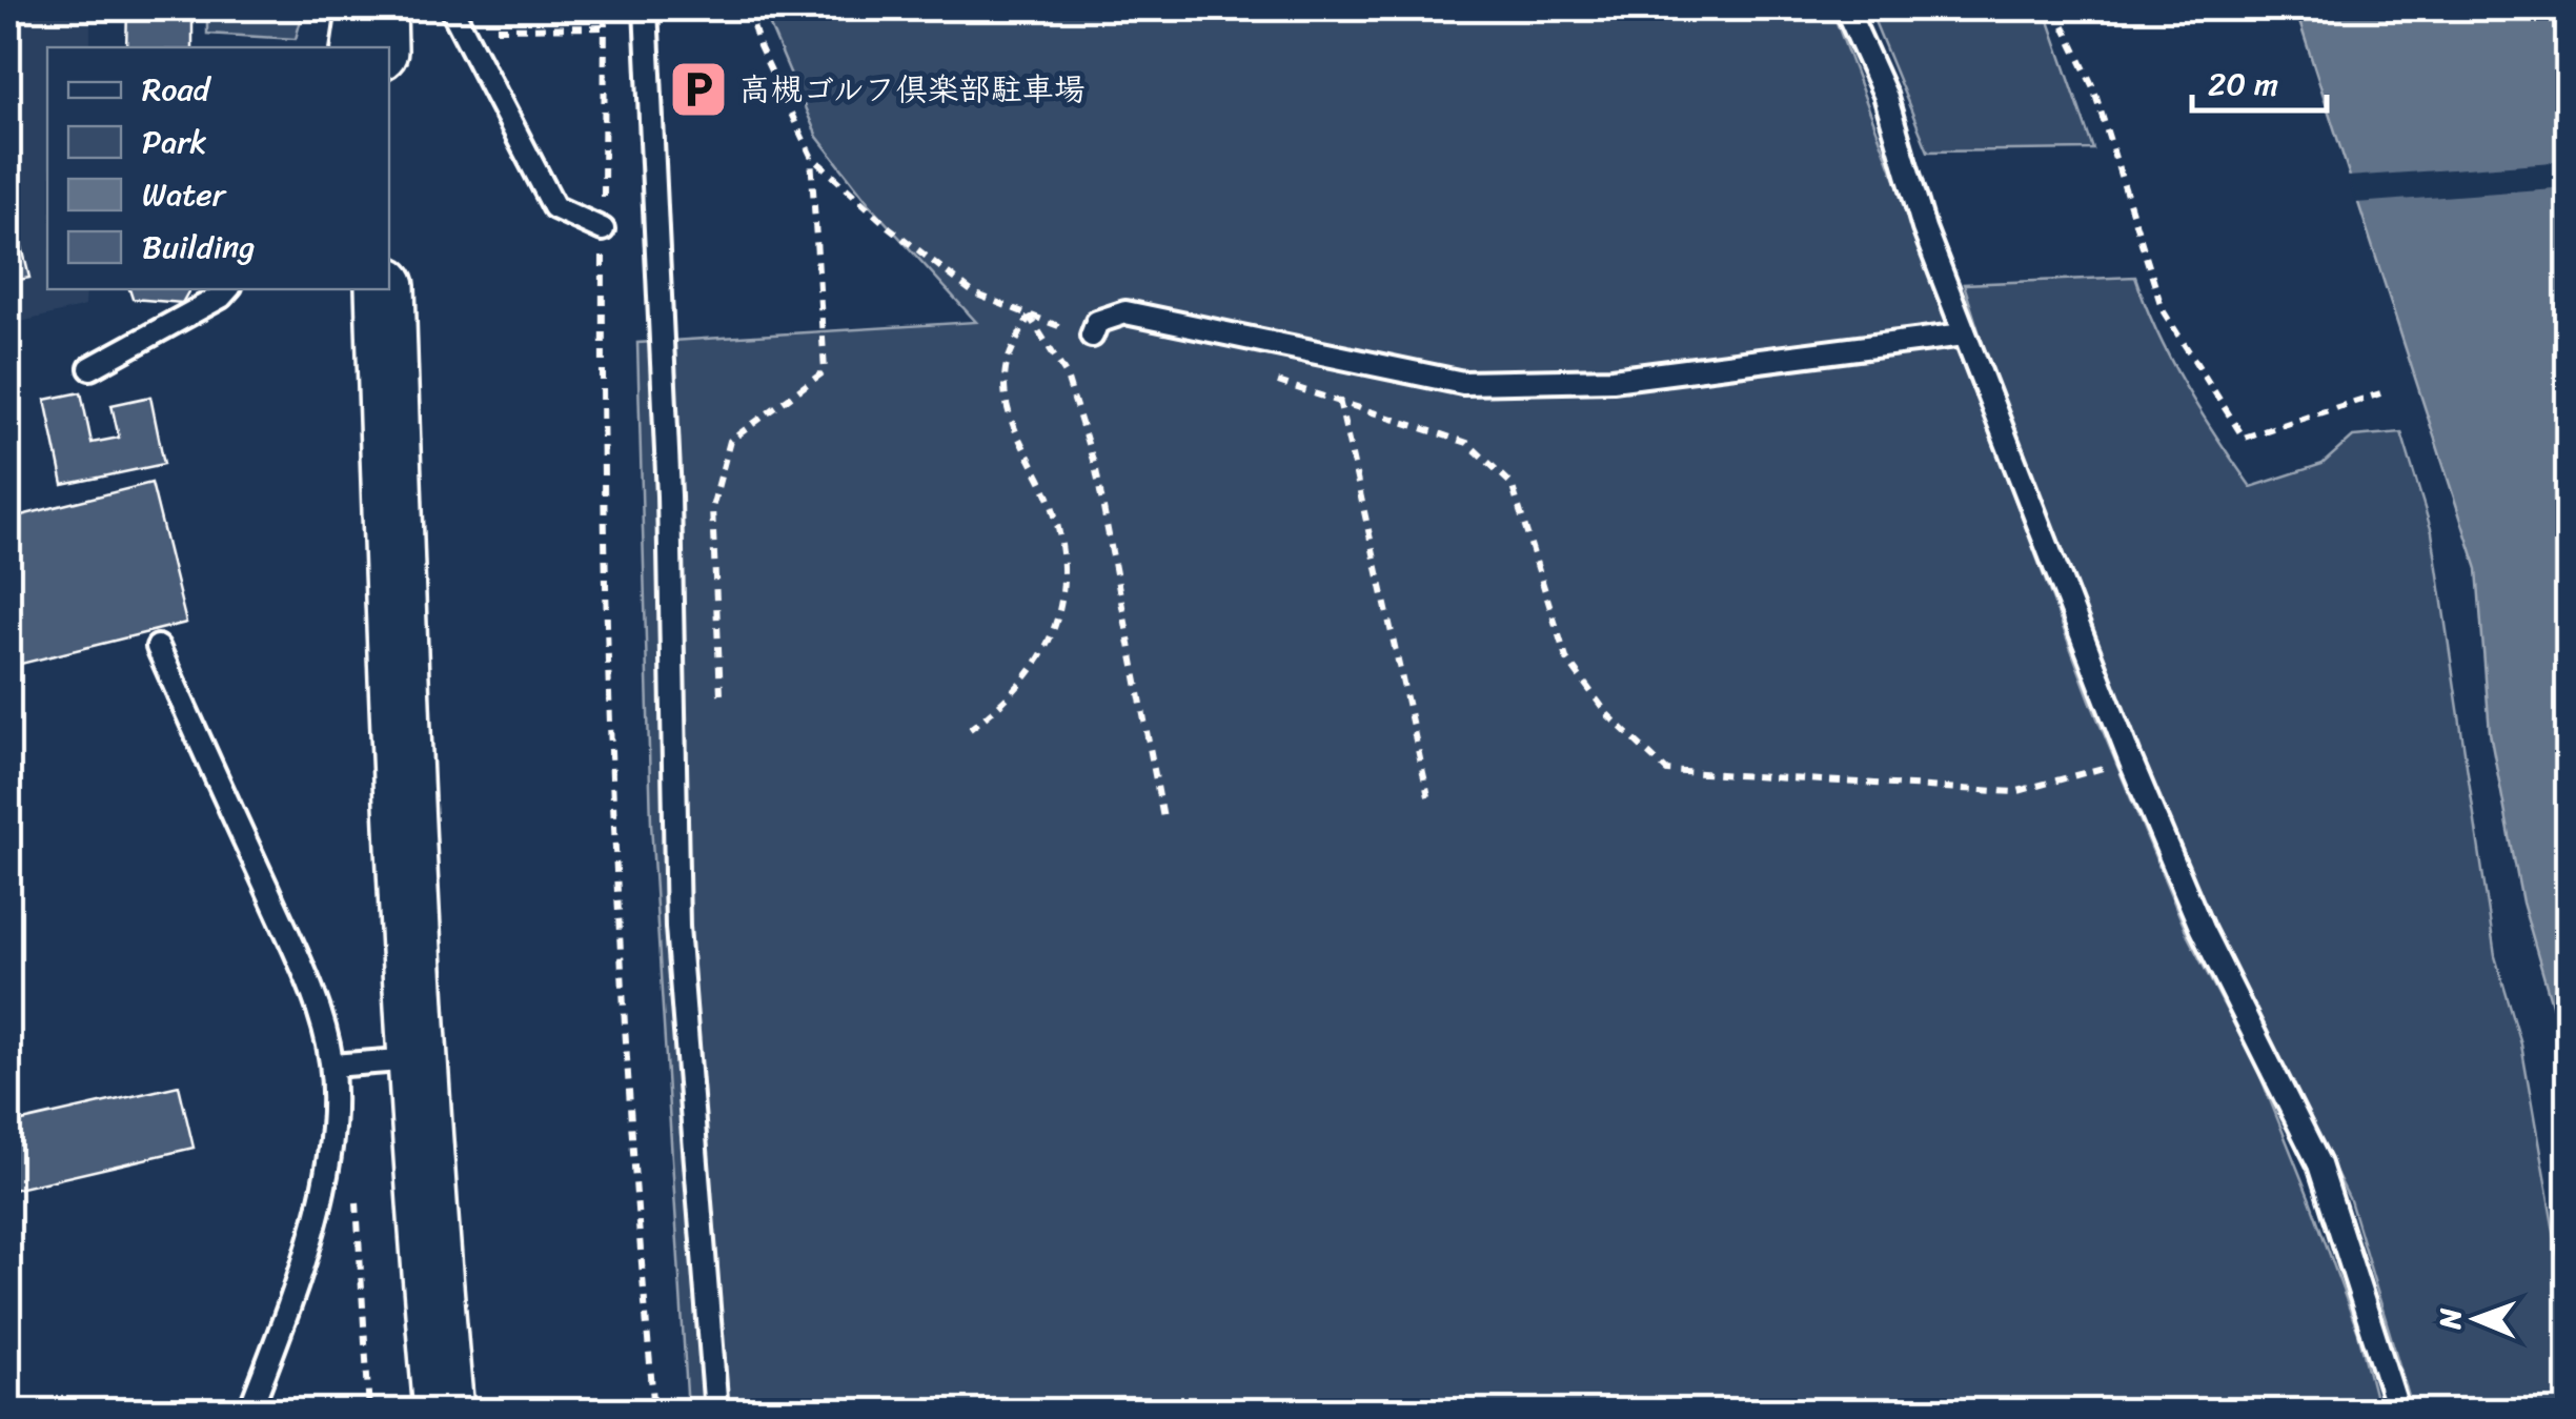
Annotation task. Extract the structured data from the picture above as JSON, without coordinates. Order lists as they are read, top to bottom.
{
  "places": {
    "parking": ["高槻ゴルフ倶楽部駐車場"]
  },
  "legend": [
    "Road",
    "Park",
    "Water",
    "Building"
  ],
  "scale_bar": "20 m",
  "north": "left"
}
